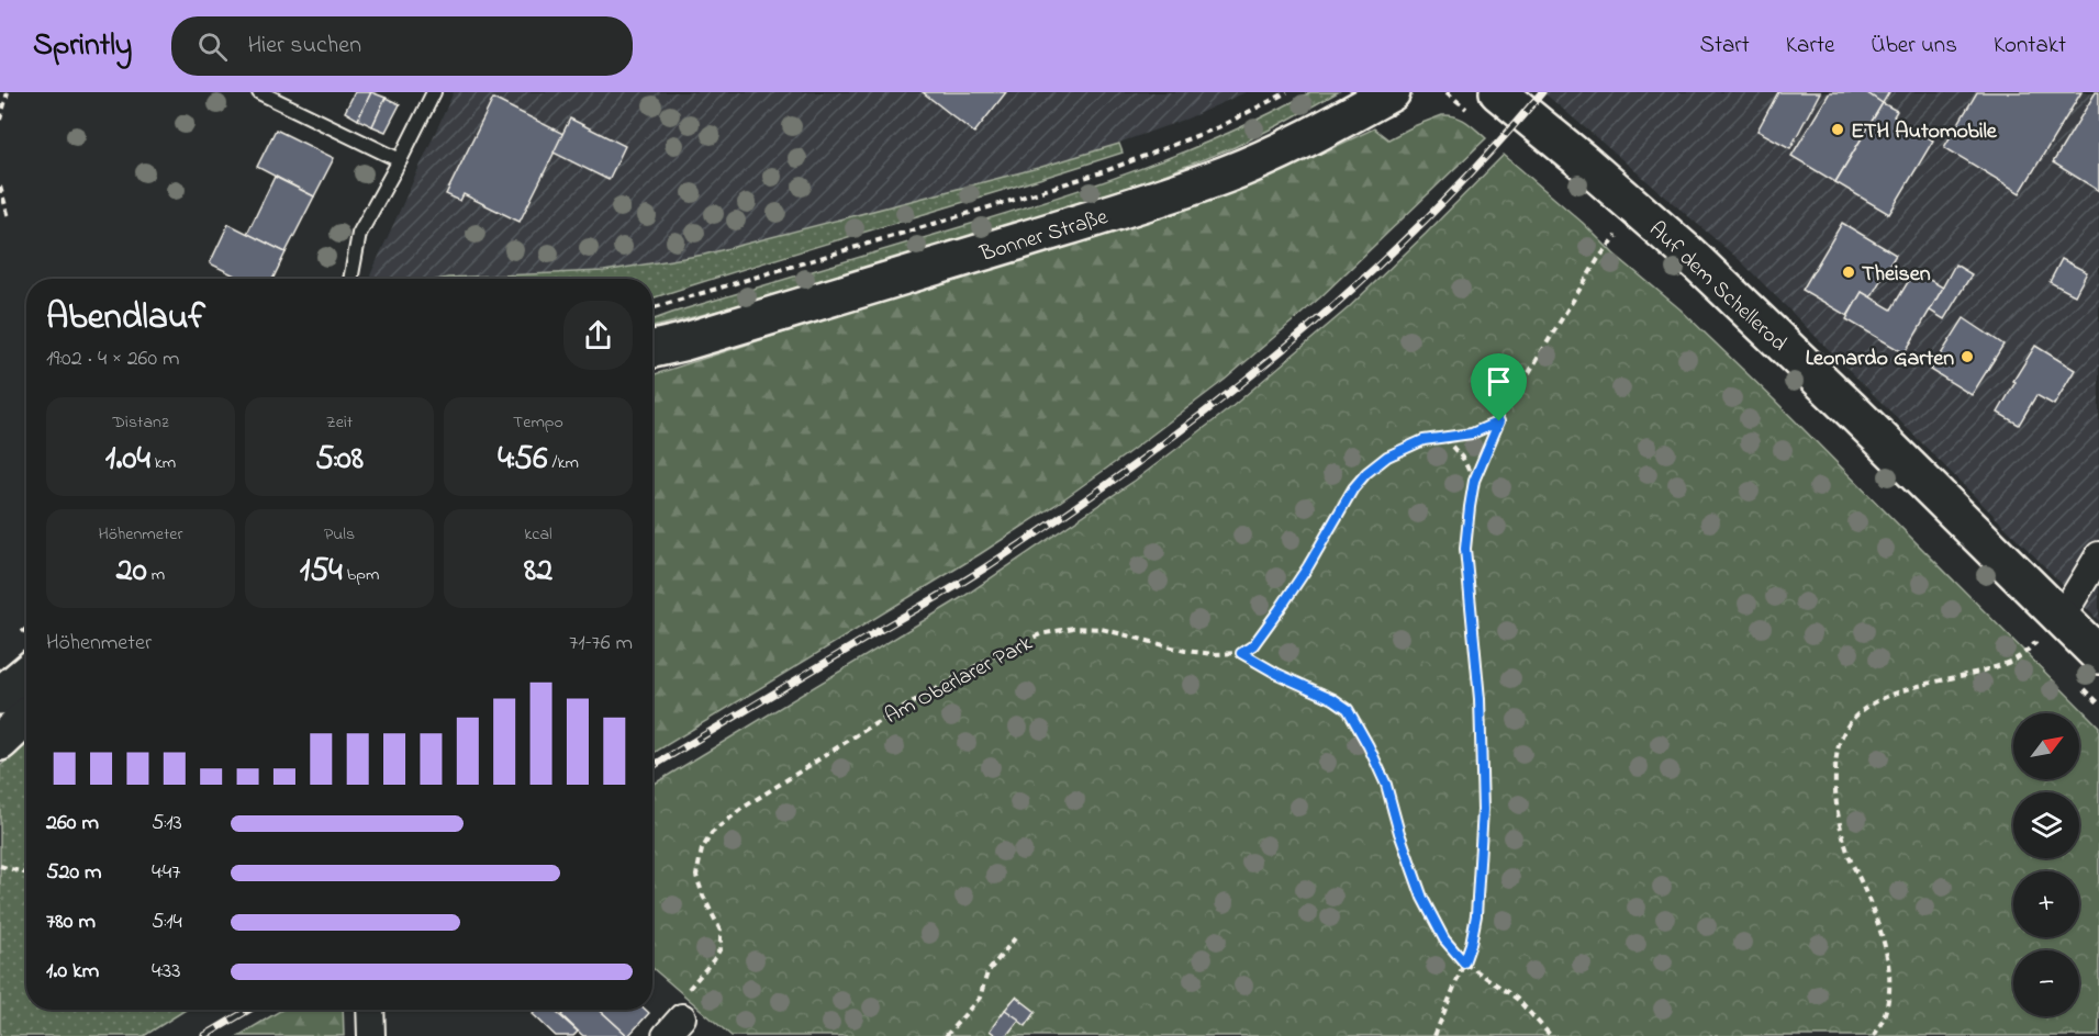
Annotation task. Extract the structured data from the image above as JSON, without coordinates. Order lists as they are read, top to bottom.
{
  "streets": {
    "street": ["Bonner Straße", "Auf dem Schellerod"],
    "path": ["Am Oberlarer Park"]
  },
  "places": ["ETH Automobile", "Theisen", "Leonardo Garten"],
  "north": "top right",
  "page": {
    "header": "Sprintly",
    "search": "Hier suchen",
    "nav": [
      "Start",
      "Karte",
      "Über uns",
      "Kontakt"
    ],
    "heading": ["Abendlauf", "19:02 · 4 × 260 m"],
    "stats": [
      ["Distanz", "1.04 km"],
      ["Zeit", "5:08"],
      ["Tempo", "4:56 /km"],
      ["Höhenmeter", "20 m"],
      ["Puls", "154 bpm"],
      ["kcal", "82"]
    ],
    "chart": ["Höhenmeter", "71–76 m"],
    "map_buttons": ["+", "−"],
    "list": [
      {
        "name": "260 m",
        "note": "5:13"
      },
      {
        "name": "520 m",
        "note": "4:47"
      },
      {
        "name": "780 m",
        "note": "5:14"
      },
      {
        "name": "1.0 km",
        "note": "4:33"
      }
    ]
  }
}
